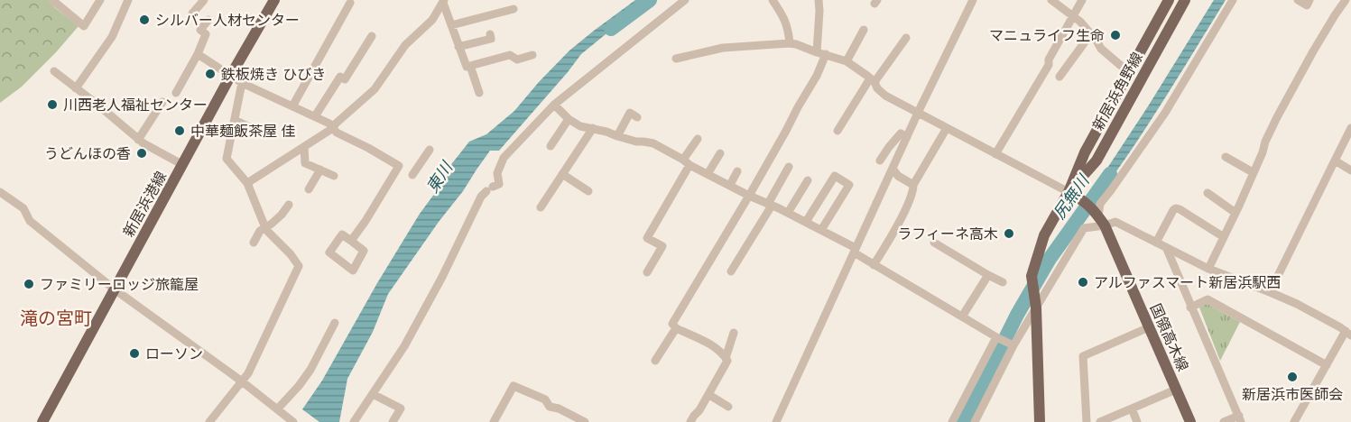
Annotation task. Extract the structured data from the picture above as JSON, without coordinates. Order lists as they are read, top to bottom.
{
  "streets": {
    "main road": ["新居浜角野線", "新居浜港線", "国領高木線"]
  },
  "districts": ["滝の宮町"],
  "water": ["東川", "尻無川"],
  "places": [
    "シルバー人材センター",
    "マニュライフ生命",
    "鉄板焼き ひびき",
    "川西老人福祉センター",
    "中華麺飯茶屋 佳",
    "うどんほの香",
    "ラフィーネ高木",
    "アルファスマート新居浜駅西",
    "ファミリーロッジ旅籠屋",
    "ローソン",
    "新居浜市医師会"
  ]
}
